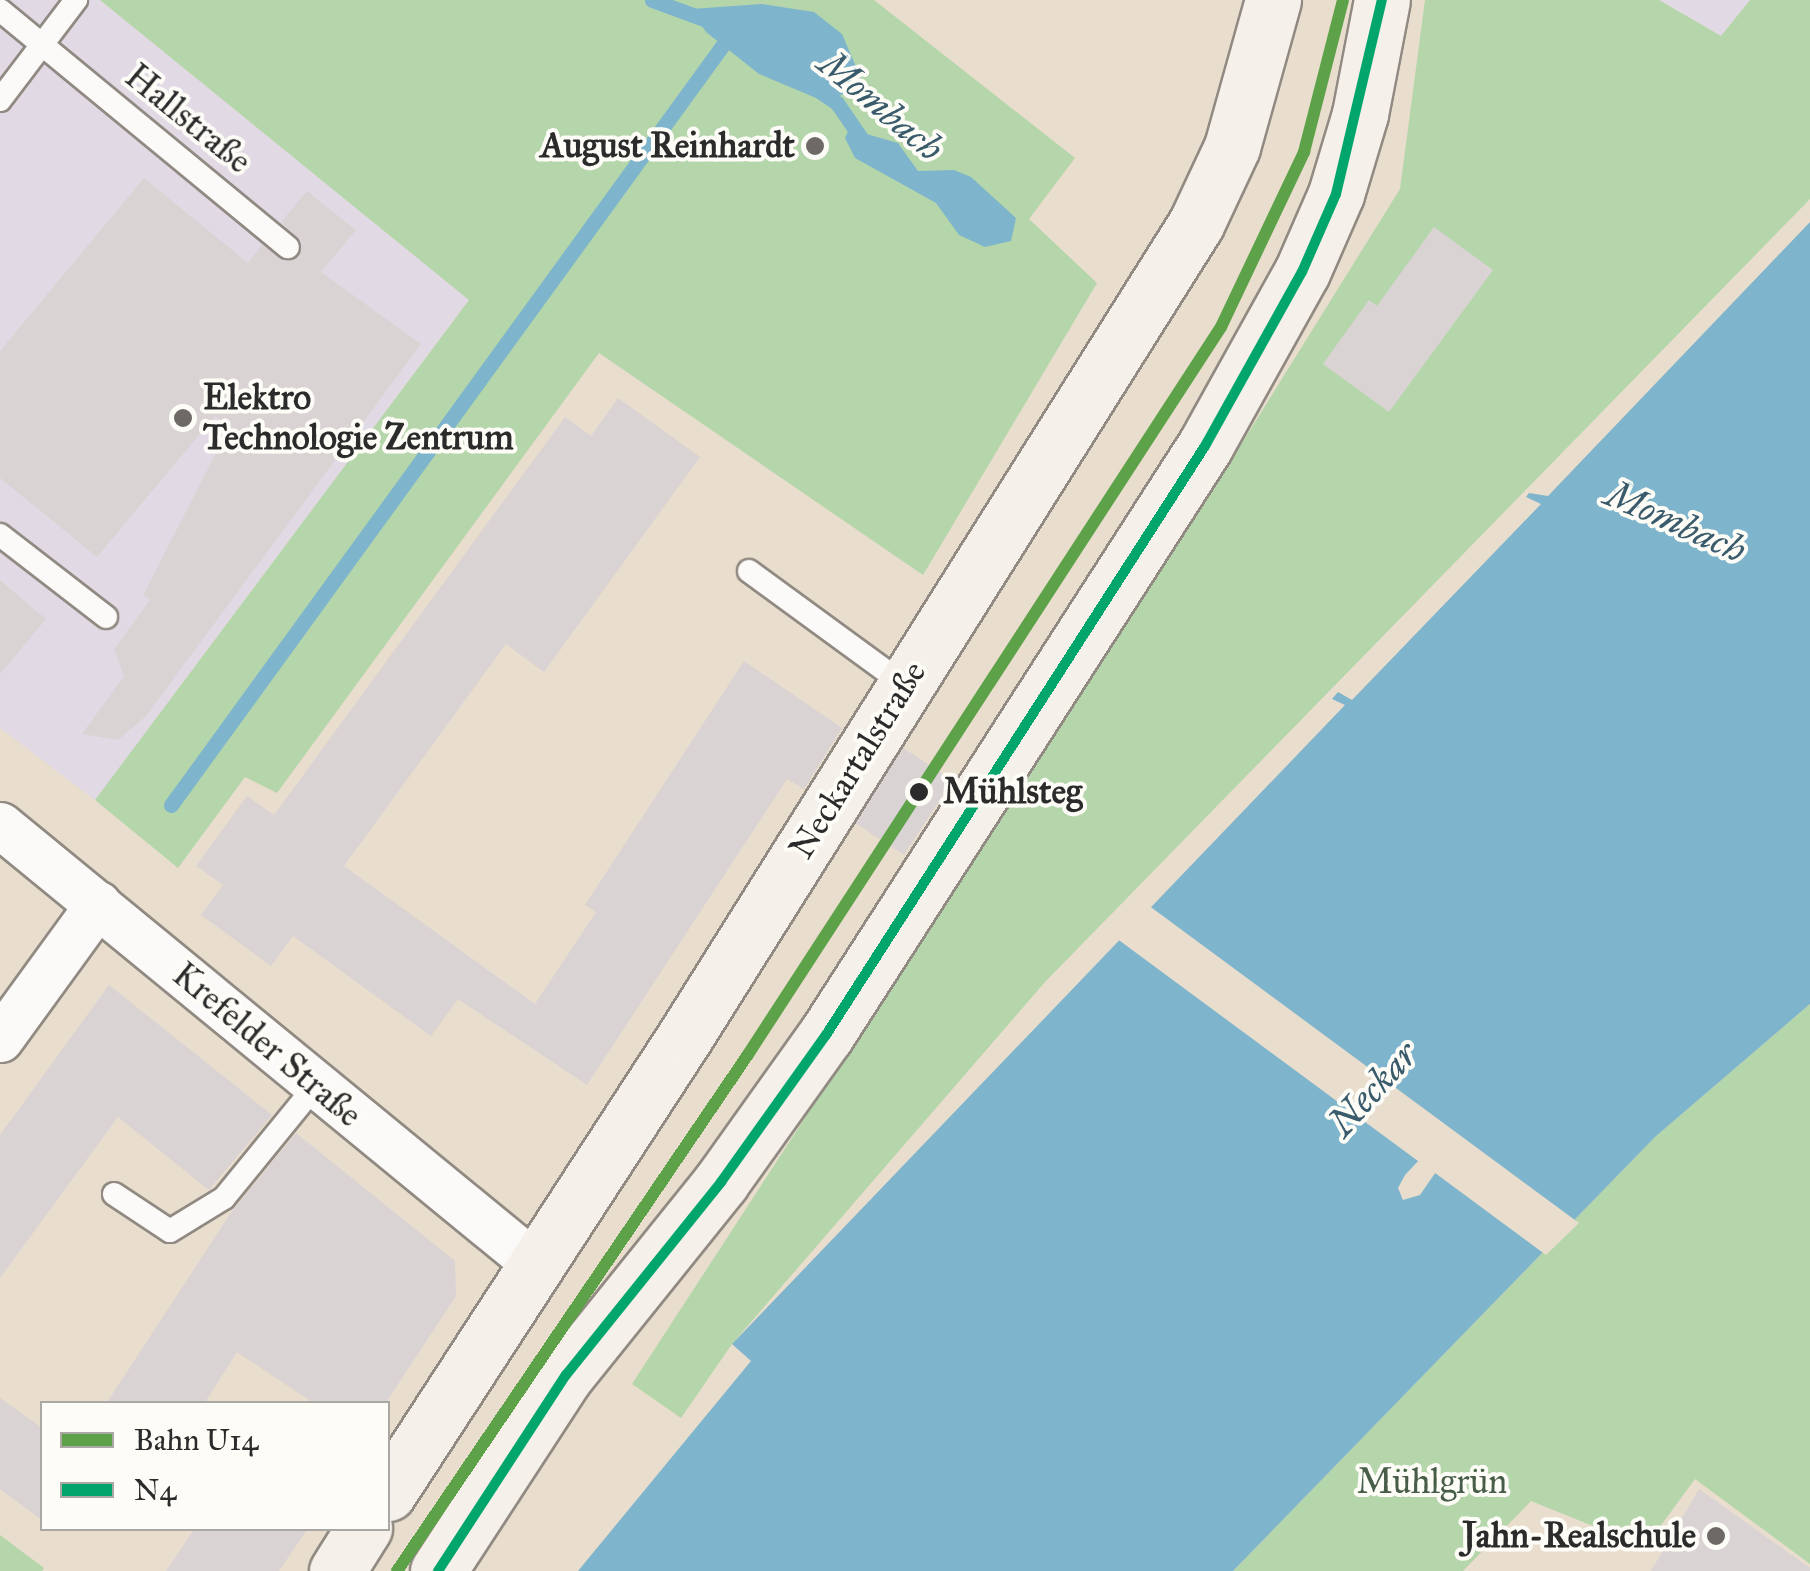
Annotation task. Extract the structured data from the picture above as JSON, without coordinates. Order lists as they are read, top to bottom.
{
  "streets": {
    "main road": ["Neckartalstraße"],
    "street": ["Krefelder Straße"],
    "lane": ["Hallstraße"]
  },
  "crossings": [
    ["Neckartalstraße", "Krefelder Straße"]
  ],
  "water": ["Mombach", "Neckar"],
  "parks": ["Mühlgrün"],
  "places": [
    "August Reinhardt",
    "Elektro Technologie Zentrum",
    "Mühlsteg",
    "Jahn-Realschule"
  ],
  "lines": ["rail line U14", "transit line N4"],
  "legend": ["Bahn U14", "N4"]
}
